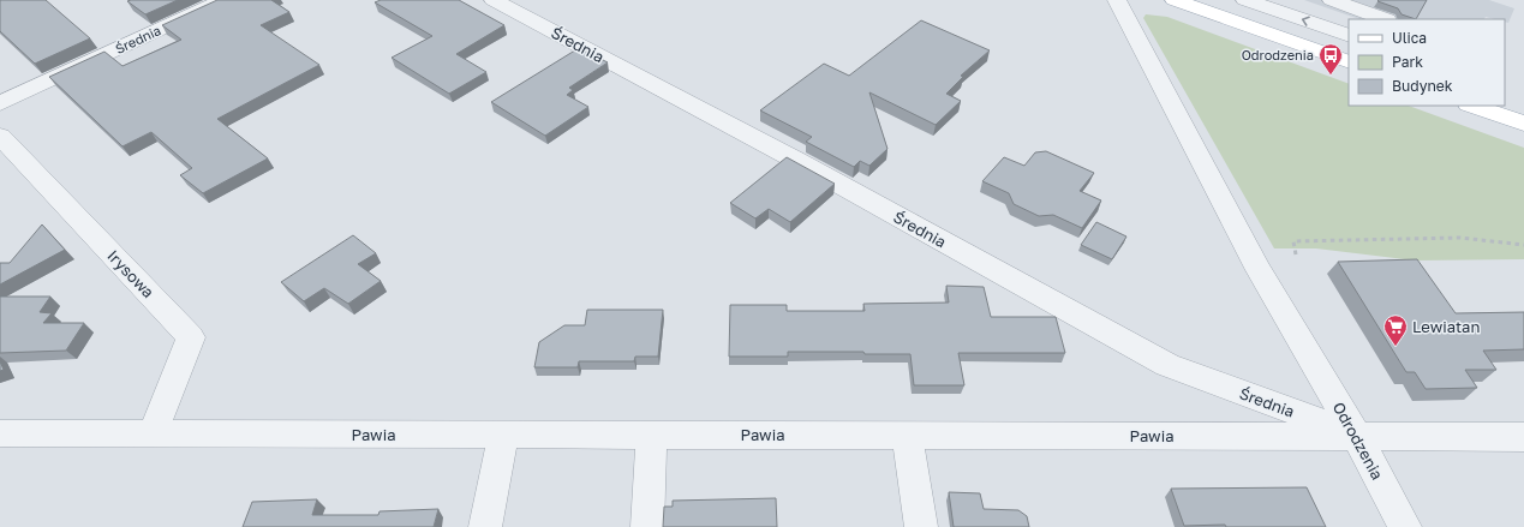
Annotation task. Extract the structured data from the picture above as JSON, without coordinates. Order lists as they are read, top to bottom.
{
  "streets": {
    "street": [
      "Średnia",
      "Irysowa",
      "Pawia",
      "Odrodzenia"
    ]
  },
  "crossings": [
    ["Średnia", "Pawia"],
    ["Średnia", "Odrodzenia"],
    ["Irysowa", "Pawia"],
    ["Pawia", "Odrodzenia"]
  ],
  "places": {
    "bus stop": ["Odrodzenia"],
    "supermarket": ["Lewiatan"]
  },
  "legend": ["Ulica", "Park", "Budynek"]
}
